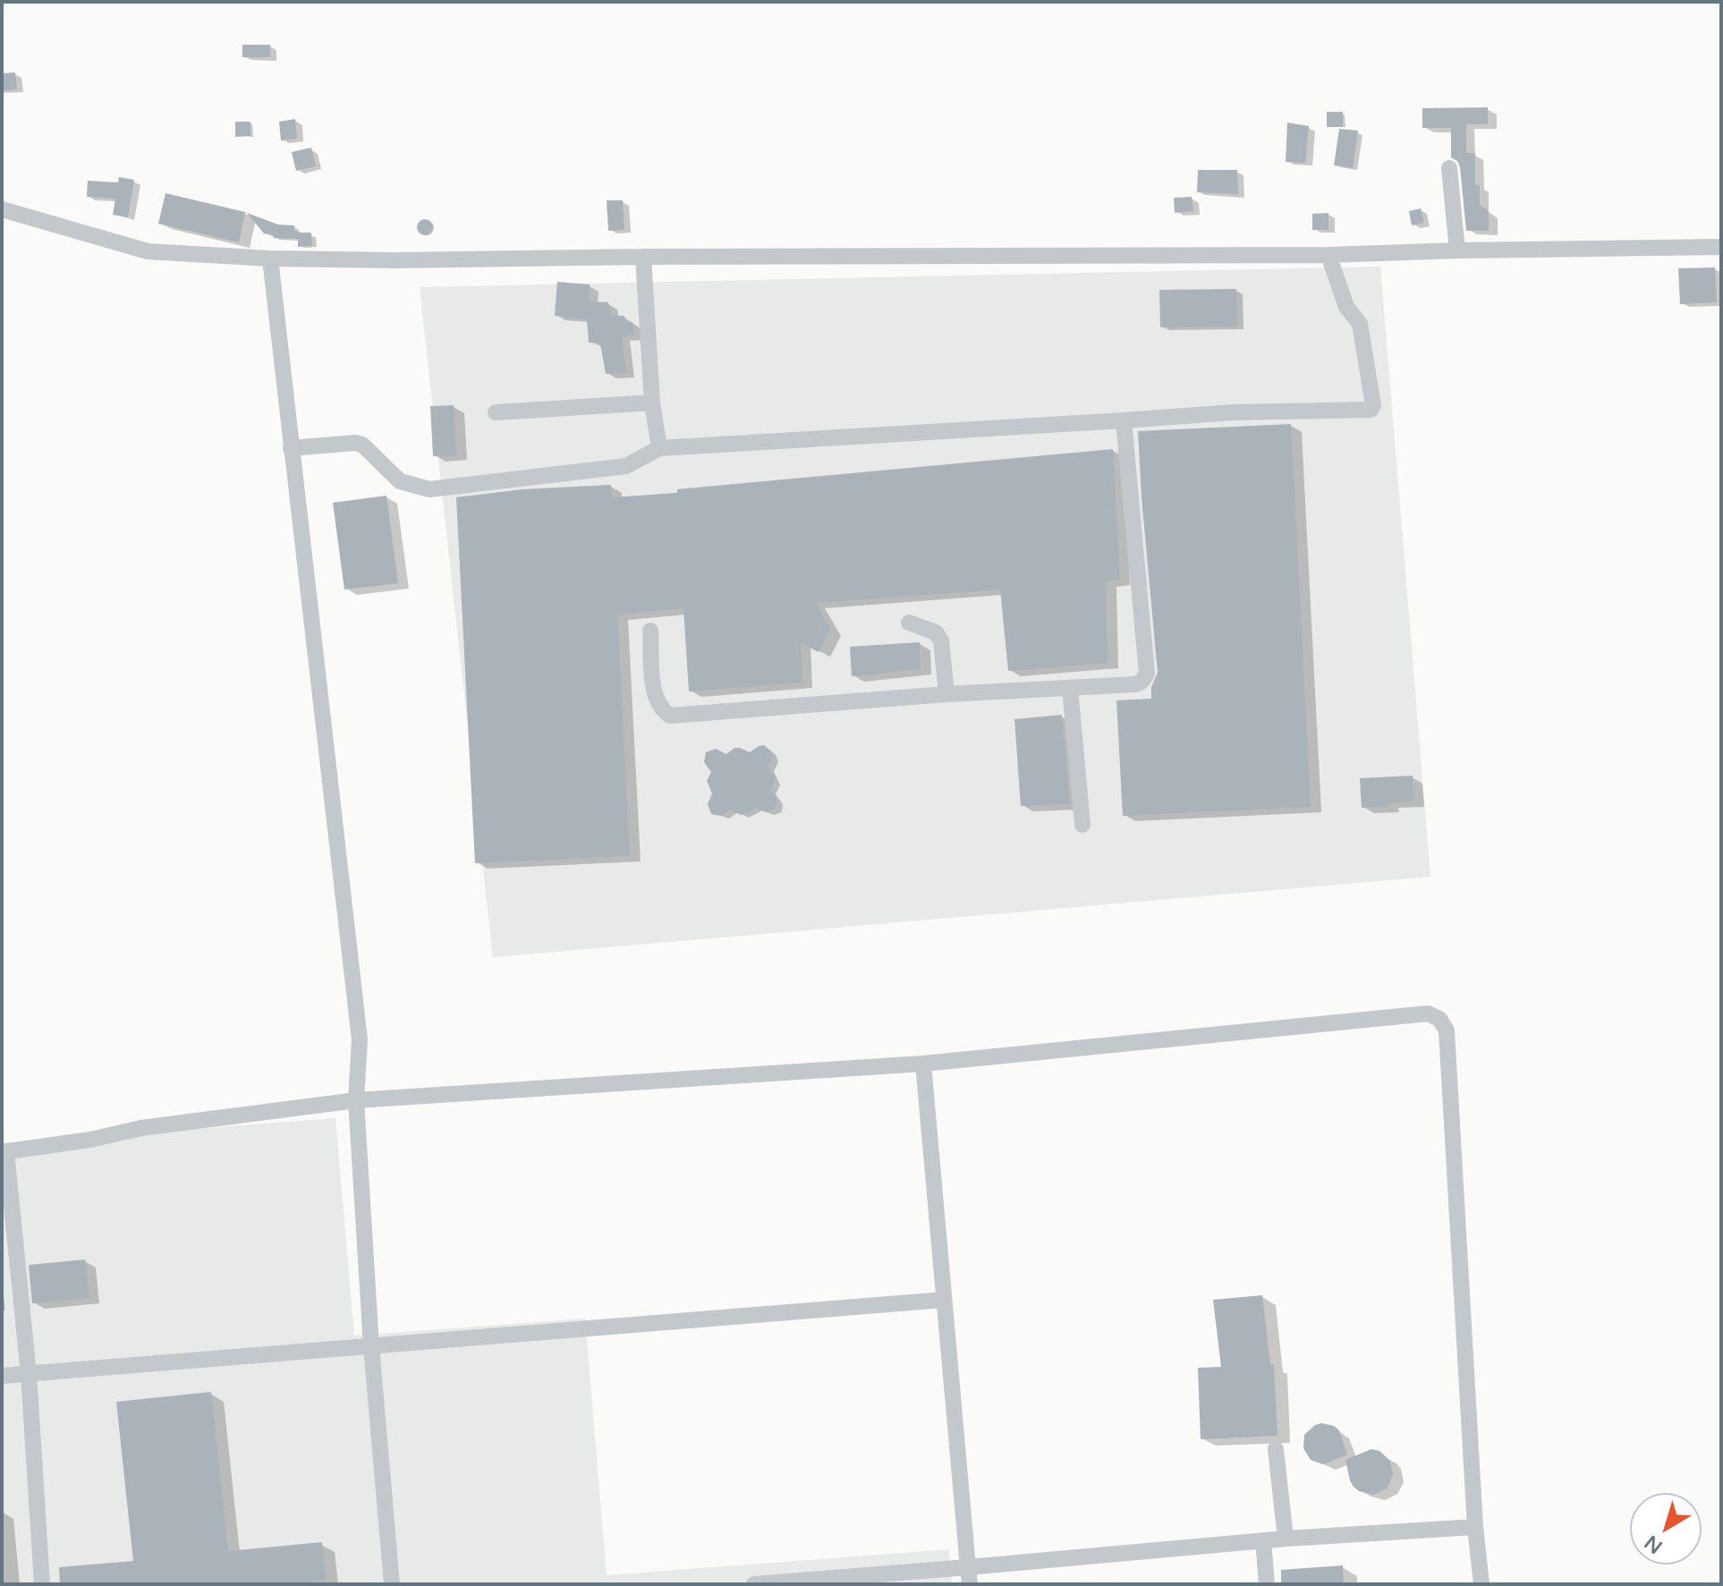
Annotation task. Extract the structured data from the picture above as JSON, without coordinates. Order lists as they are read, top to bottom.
{
  "north": "bottom left"
}
